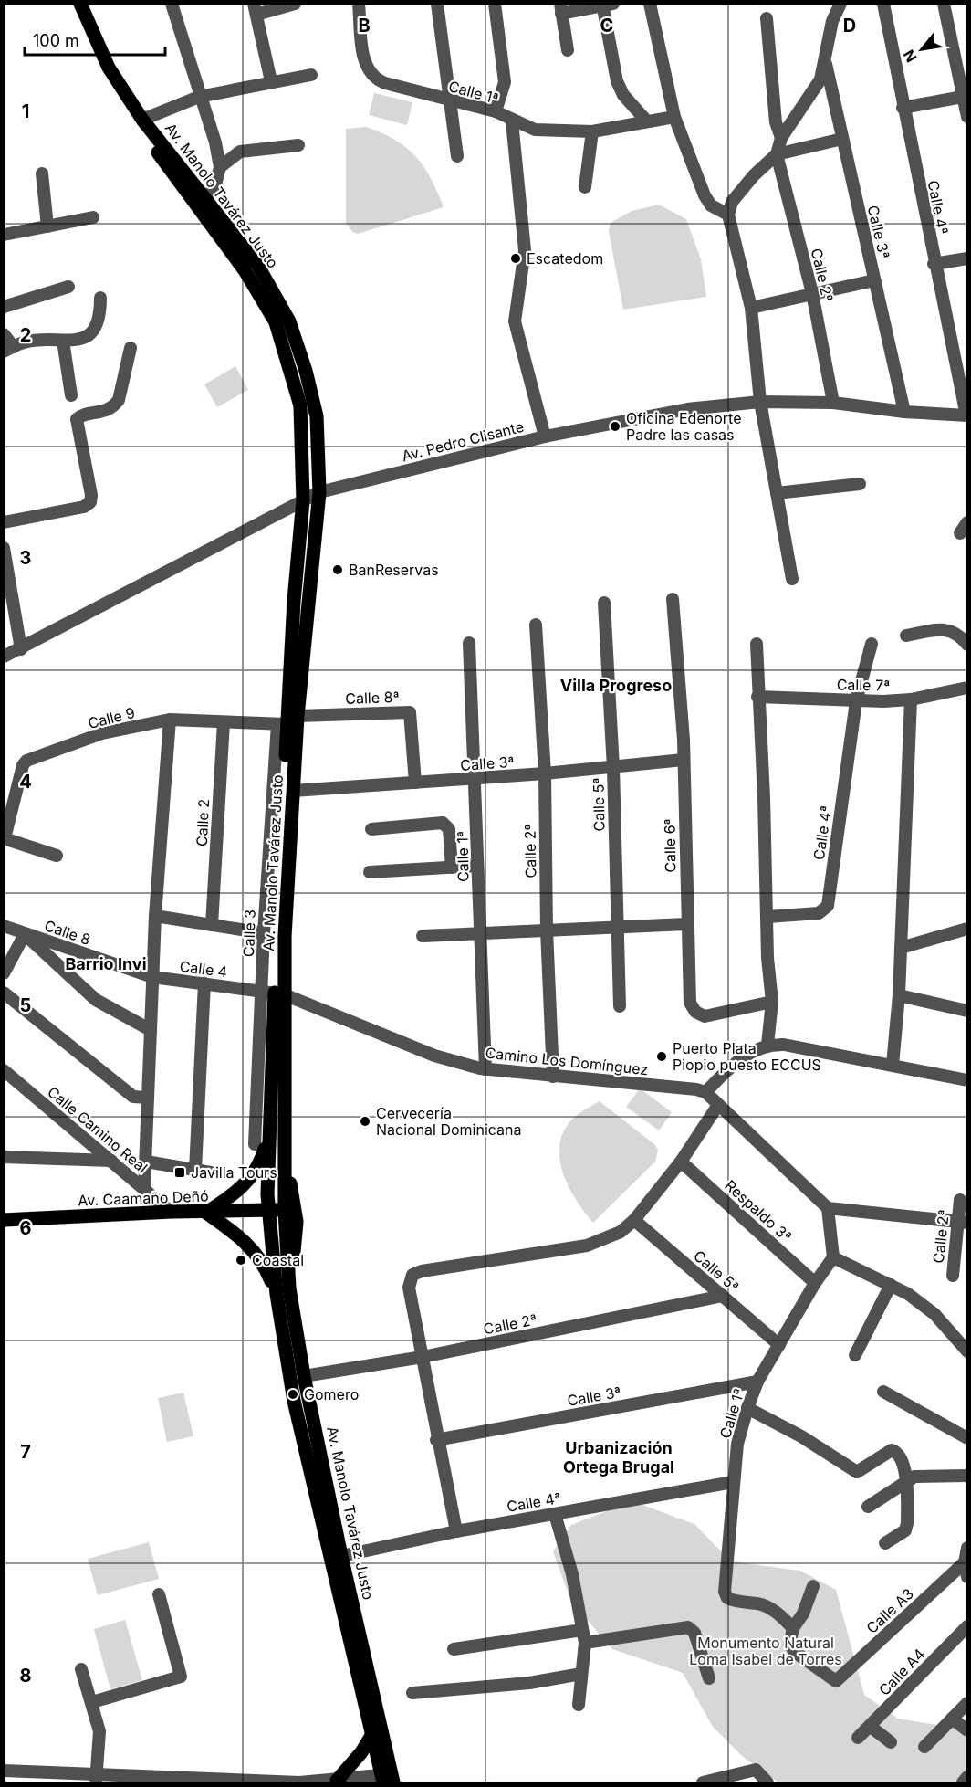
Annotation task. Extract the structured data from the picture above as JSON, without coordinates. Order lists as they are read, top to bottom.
{
  "streets": {
    "main road": ["Av. Manolo Tavárez Justo", "Av. Caamaño Deñó"],
    "street": [
      "Calle 1ª",
      "Calle 4ª",
      "Calle 3ª",
      "Calle 2ª",
      "Av. Pedro Clisante",
      "Calle 7ª",
      "Calle 8ª",
      "Calle 9",
      "Calle 5ª",
      "Calle 2",
      "Calle 6ª",
      "Calle 8",
      "Calle 3",
      "Calle 4",
      "Camino Los Domínguez",
      "Calle Camino Real",
      "Respaldo 3ª",
      "Calle A3",
      "Calle A4"
    ]
  },
  "crossings": [
    ["Calle 1ª", "Calle 4ª"],
    ["Calle 1ª", "Calle 3ª"],
    ["Calle 1ª", "Calle 5ª"],
    ["Calle 1ª", "Camino Los Domínguez"],
    ["Calle 1ª", "Respaldo 3ª"],
    ["Calle 1ª", "Calle A3"],
    ["Av. Manolo Tavárez Justo", "Calle 4ª"],
    ["Av. Manolo Tavárez Justo", "Calle 3ª"],
    ["Av. Manolo Tavárez Justo", "Calle 2ª"],
    ["Av. Manolo Tavárez Justo", "Av. Pedro Clisante"],
    ["Av. Manolo Tavárez Justo", "Calle 8ª"],
    ["Av. Manolo Tavárez Justo", "Calle 9"],
    ["Av. Manolo Tavárez Justo", "Calle 3"],
    ["Av. Manolo Tavárez Justo", "Calle 4"],
    ["Av. Manolo Tavárez Justo", "Camino Los Domínguez"],
    ["Av. Manolo Tavárez Justo", "Av. Caamaño Deñó"],
    ["Calle 4ª", "Av. Pedro Clisante"],
    ["Calle 4ª", "Calle 7ª"],
    ["Calle 3ª", "Calle 2ª"],
    ["Calle 3ª", "Av. Pedro Clisante"],
    ["Calle 3ª", "Calle 8ª"],
    ["Calle 3ª", "Calle 5ª"],
    ["Calle 3ª", "Calle 6ª"],
    ["Calle 2ª", "Av. Pedro Clisante"],
    ["Calle 2ª", "Calle 5ª"],
    ["Calle 2ª", "Camino Los Domínguez"],
    ["Calle 8ª", "Calle 9"],
    ["Calle 8ª", "Calle 3"],
    ["Calle 9", "Calle 2"],
    ["Calle 9", "Calle 3"],
    ["Calle 8", "Calle 4"],
    ["Calle 3", "Calle 4"],
    ["Calle 3", "Camino Los Domínguez"],
    ["Calle 4", "Camino Los Domínguez"],
    ["Calle Camino Real", "Av. Caamaño Deñó"]
  ],
  "districts": ["Villa Progreso", "Barrio Invi", "Urbanización Ortega Brugal"],
  "parks": ["Monumento Natural Loma Isabel de Torres"],
  "places": {
    "other": [
      "Escatedom",
      "Oficina Edenorte Padre las casas",
      "BanReservas",
      "Puerto Plata Piopio puesto ECCUS",
      "Cervecería Nacional Dominicana",
      "Coastal",
      "Gomero"
    ],
    "transit": ["Javilla Tours"]
  },
  "scale_bar": "100 m",
  "north": "bottom left",
  "grid": {
    "columns": ["B", "C", "D"],
    "rows": [
      "1",
      "2",
      "3",
      "4",
      "5",
      "6",
      "7",
      "8"
    ]
  }
}
